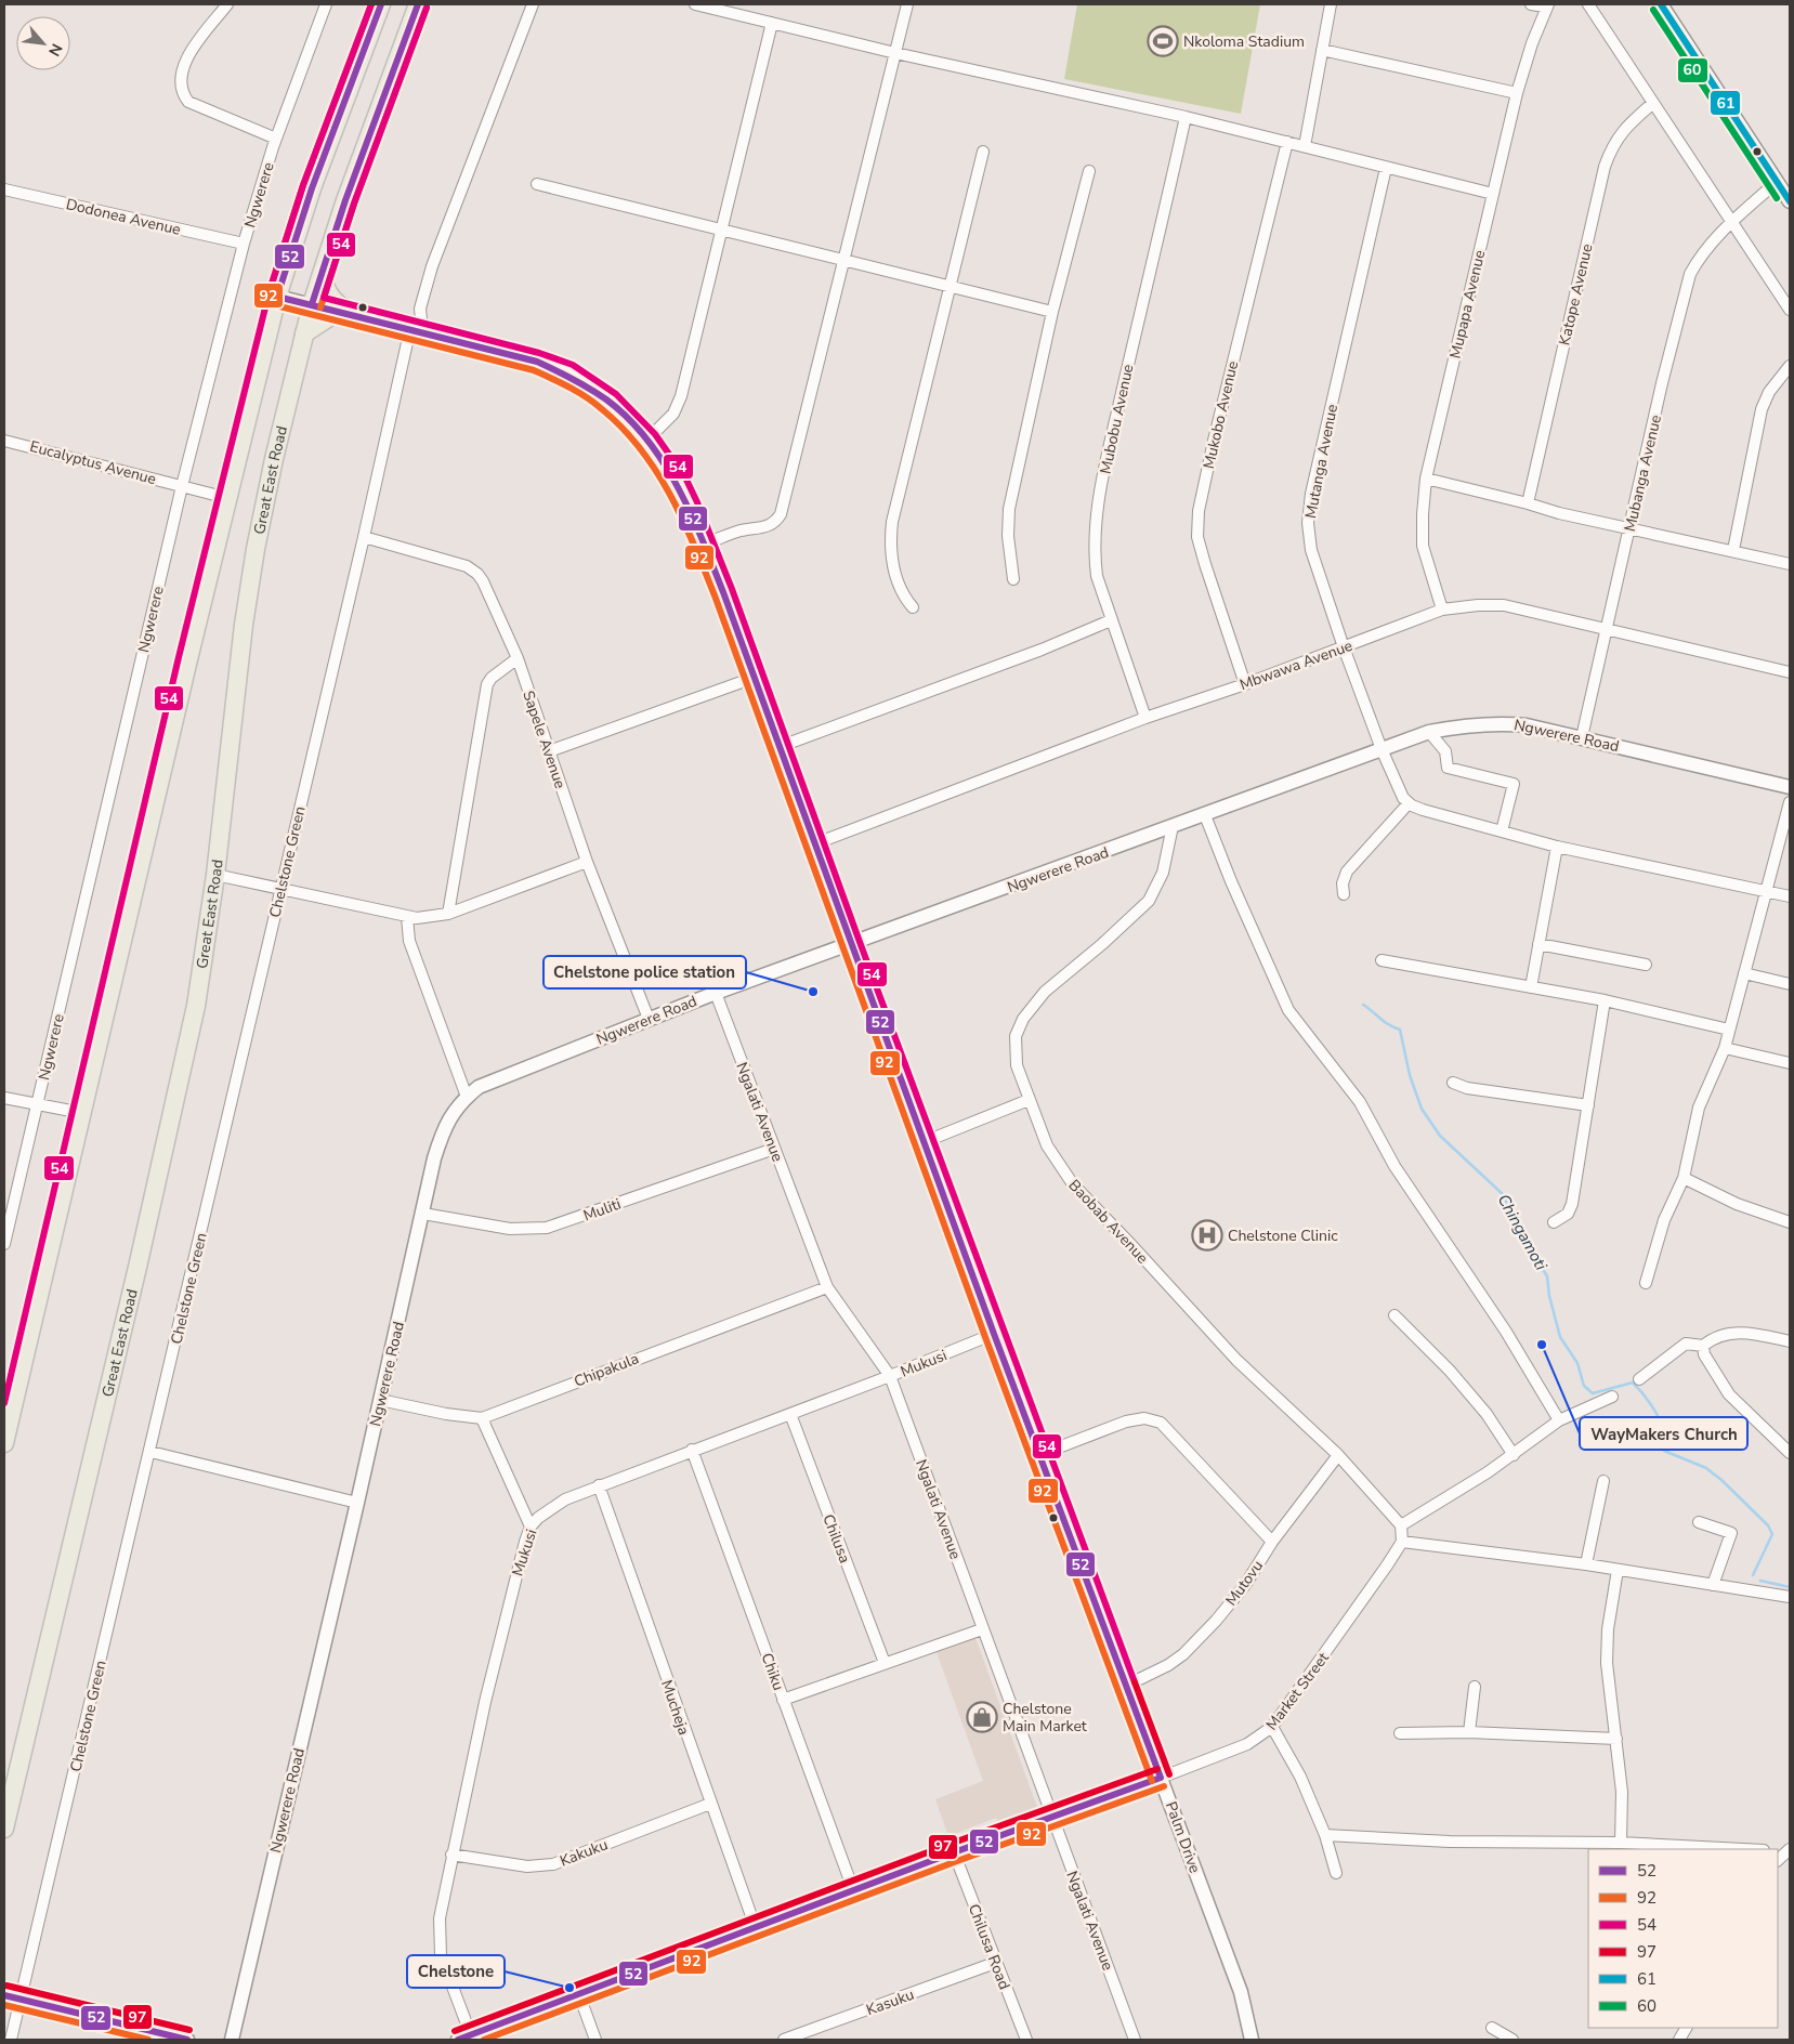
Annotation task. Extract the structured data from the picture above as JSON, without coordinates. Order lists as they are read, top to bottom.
{
  "streets": {
    "main road": ["Great East Road"],
    "street": [
      "Ngwerere",
      "Dodonea Avenue",
      "Katope Avenue",
      "Mupapa Avenue",
      "Mukobo Avenue",
      "Mubobu Avenue",
      "Mutanga Avenue",
      "Eucalyptus Avenue",
      "Mubanga Avenue",
      "Mbwawa Avenue",
      "Ngwerere Road",
      "Sapele Avenue",
      "Chelstone Green",
      "Ngalati Avenue",
      "Muliti",
      "Baobab Avenue",
      "Mukusi",
      "Chipakula",
      "Chilusa",
      "Mutovu",
      "Chiku",
      "Market Street",
      "Mucheja",
      "Palm Drive",
      "Kakuku",
      "Chilusa Road",
      "Kasuku"
    ]
  },
  "crossings": [
    ["Ngwerere", "Dodonea Avenue"],
    ["Ngwerere", "Eucalyptus Avenue"],
    ["Mupapa Avenue", "Mbwawa Avenue"],
    ["Mukobo Avenue", "Mbwawa Avenue"],
    ["Mubobu Avenue", "Mbwawa Avenue"],
    ["Mutanga Avenue", "Mbwawa Avenue"],
    ["Mutanga Avenue", "Ngwerere Road"],
    ["Mubanga Avenue", "Mbwawa Avenue"],
    ["Mubanga Avenue", "Ngwerere Road"],
    ["Great East Road", "Palm Drive"],
    ["Mbwawa Avenue", "Palm Drive"],
    ["Ngwerere Road", "Sapele Avenue"],
    ["Ngwerere Road", "Ngalati Avenue"],
    ["Ngwerere Road", "Muliti"],
    ["Ngwerere Road", "Baobab Avenue"],
    ["Ngwerere Road", "Chipakula"],
    ["Ngwerere Road", "Palm Drive"],
    ["Sapele Avenue", "Chelstone Green"],
    ["Chelstone Green", "Palm Drive"],
    ["Ngalati Avenue", "Muliti"],
    ["Ngalati Avenue", "Mukusi"],
    ["Ngalati Avenue", "Chipakula"],
    ["Ngalati Avenue", "Market Street"],
    ["Baobab Avenue", "Mutovu"],
    ["Mukusi", "Chilusa"],
    ["Mukusi", "Chiku"],
    ["Mukusi", "Market Street"],
    ["Mukusi", "Mucheja"],
    ["Mukusi", "Palm Drive"],
    ["Mukusi", "Kakuku"],
    ["Mutovu", "Palm Drive"],
    ["Chiku", "Market Street"],
    ["Market Street", "Mucheja"],
    ["Market Street", "Palm Drive"],
    ["Market Street", "Chilusa Road"],
    ["Mucheja", "Kakuku"],
    ["Chilusa Road", "Kasuku"]
  ],
  "water": ["Chingamoti"],
  "places": {
    "sports": ["Nkoloma Stadium"],
    "other": ["Chelstone police station", "WayMakers Church", "Chelstone"],
    "hospital": ["Chelstone Clinic"],
    "shop": ["Chelstone Main Market"]
  },
  "lines": [
    "transit line 52",
    "transit line 92",
    "transit line 54",
    "transit line 61",
    "transit line 60",
    "transit line 97"
  ],
  "legend": [
    "52",
    "92",
    "54",
    "97",
    "61",
    "60"
  ],
  "north": "bottom right"
}
